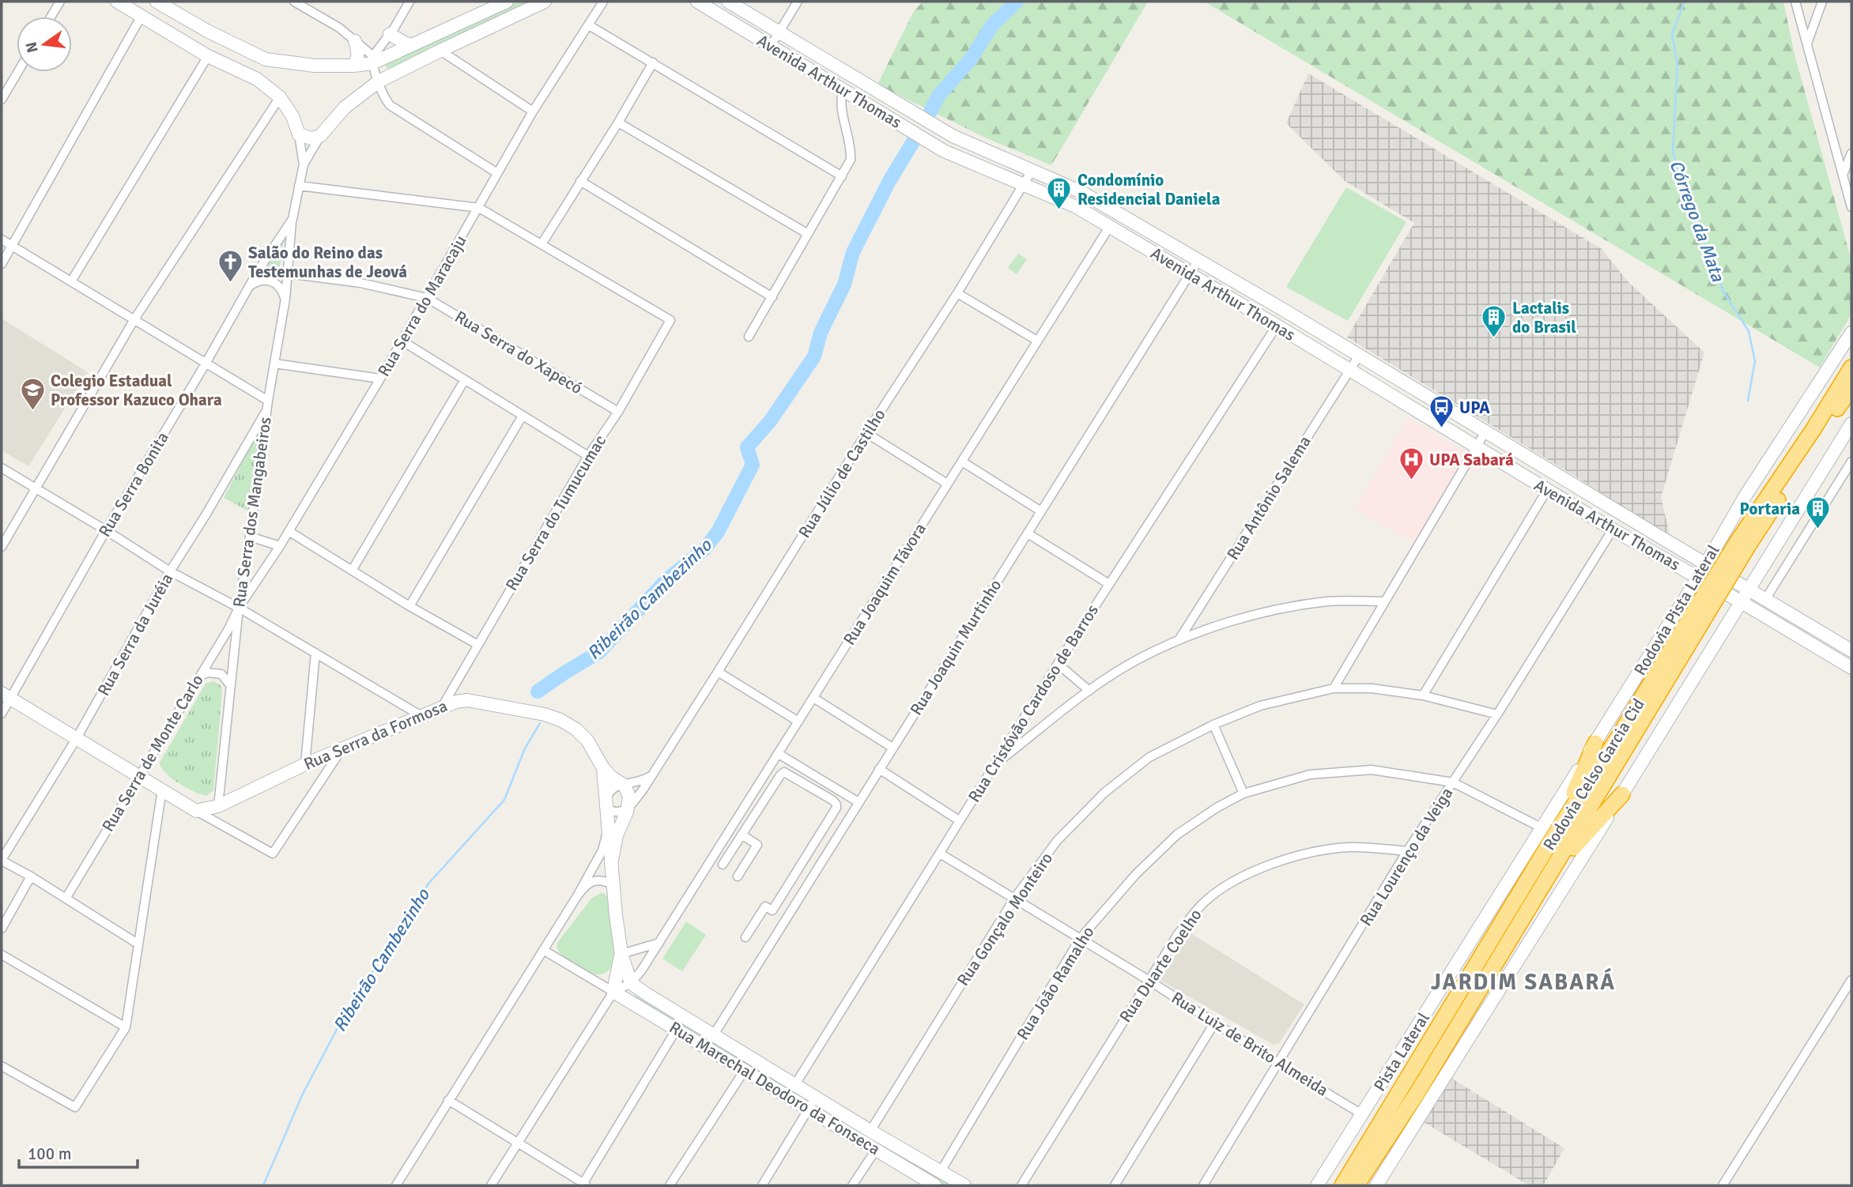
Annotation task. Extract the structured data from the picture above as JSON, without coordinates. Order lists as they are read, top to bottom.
{
  "streets": {
    "highway": ["Rodovia Celso Garcia Cid"],
    "street": [
      "Avenida Arthur Thomas",
      "Rua Serra do Maracaju",
      "Rua Serra do Xapecó",
      "Rua Júlio de Castilho",
      "Rua Serra Bonita",
      "Rua Antônio Salema",
      "Rua Serra dos Mangabeiros",
      "Rua Serra do Tumucumac",
      "Rua Joaquim Távora",
      "Rodovia Pista Lateral",
      "Rua Serra da Juréia",
      "Rua Joaquin Murtinho",
      "Rua Cristóvão Cardoso de Barros",
      "Rua Serra da Formosa",
      "Rua Serra de Monte Carlo",
      "Rua Lourenço da Veiga",
      "Rua Gonçalo Monteiro",
      "Rua Duarte Coelho",
      "Rua João Ramalho",
      "Rua Luiz de Brito Almeida",
      "Pista Lateral",
      "Rua Marechal Deodoro da Fonseca"
    ]
  },
  "crossings": [
    ["Avenida Arthur Thomas", "Rua Júlio de Castilho"],
    ["Avenida Arthur Thomas", "Rua Antônio Salema"],
    ["Avenida Arthur Thomas", "Rua Joaquim Távora"],
    ["Avenida Arthur Thomas", "Rodovia Pista Lateral"],
    ["Avenida Arthur Thomas", "Rua Joaquin Murtinho"],
    ["Avenida Arthur Thomas", "Rua Cristóvão Cardoso de Barros"],
    ["Avenida Arthur Thomas", "Rua Lourenço da Veiga"],
    ["Rua Serra do Maracaju", "Rua Serra do Xapecó"],
    ["Rua Serra do Maracaju", "Rua Serra dos Mangabeiros"],
    ["Rua Serra do Maracaju", "Rua Serra de Monte Carlo"],
    ["Rua Serra do Xapecó", "Rua Serra dos Mangabeiros"],
    ["Rua Serra do Xapecó", "Rua Serra do Tumucumac"],
    ["Rua Júlio de Castilho", "Rua Serra da Formosa"],
    ["Rua Serra Bonita", "Rua Serra dos Mangabeiros"],
    ["Rua Serra dos Mangabeiros", "Rua Serra da Juréia"],
    ["Rua Serra dos Mangabeiros", "Rua Serra da Formosa"],
    ["Rua Serra dos Mangabeiros", "Rua Serra de Monte Carlo"],
    ["Rua Serra do Tumucumac", "Rua Serra da Formosa"],
    ["Rua Joaquim Távora", "Rua Serra da Formosa"],
    ["Rua Joaquim Távora", "Rua Marechal Deodoro da Fonseca"],
    ["Rua Cristóvão Cardoso de Barros", "Rua Luiz de Brito Almeida"],
    ["Rua Serra da Formosa", "Rua Marechal Deodoro da Fonseca"],
    ["Rodovia Celso Garcia Cid", "Rua João Ramalho"],
    ["Rodovia Celso Garcia Cid", "Pista Lateral"],
    ["Rua Lourenço da Veiga", "Rua Gonçalo Monteiro"],
    ["Rua Lourenço da Veiga", "Rua Duarte Coelho"],
    ["Rua Lourenço da Veiga", "Rua João Ramalho"],
    ["Rua Lourenço da Veiga", "Rua Luiz de Brito Almeida"],
    ["Rua Gonçalo Monteiro", "Rua Luiz de Brito Almeida"],
    ["Rua Duarte Coelho", "Rua Luiz de Brito Almeida"],
    ["Rua João Ramalho", "Rua Luiz de Brito Almeida"],
    ["Rua João Ramalho", "Pista Lateral"],
    ["Rua Luiz de Brito Almeida", "Pista Lateral"]
  ],
  "districts": ["JARDIM SABARÁ"],
  "water": ["Córrego da Mata", "Ribeirão Cambezinho"],
  "places": {
    "building": ["Condomínio Residencial Daniela", "Lactalis do Brasil", "Portaria"],
    "church": ["Salão do Reino das Testemunhas de Jeová"],
    "school or university": ["Colegio Estadual Professor Kazuco Ohara"],
    "bus stop": ["UPA"],
    "hospital": ["UPA Sabará"]
  },
  "scale_bar": "100 m",
  "north": "left"
}
